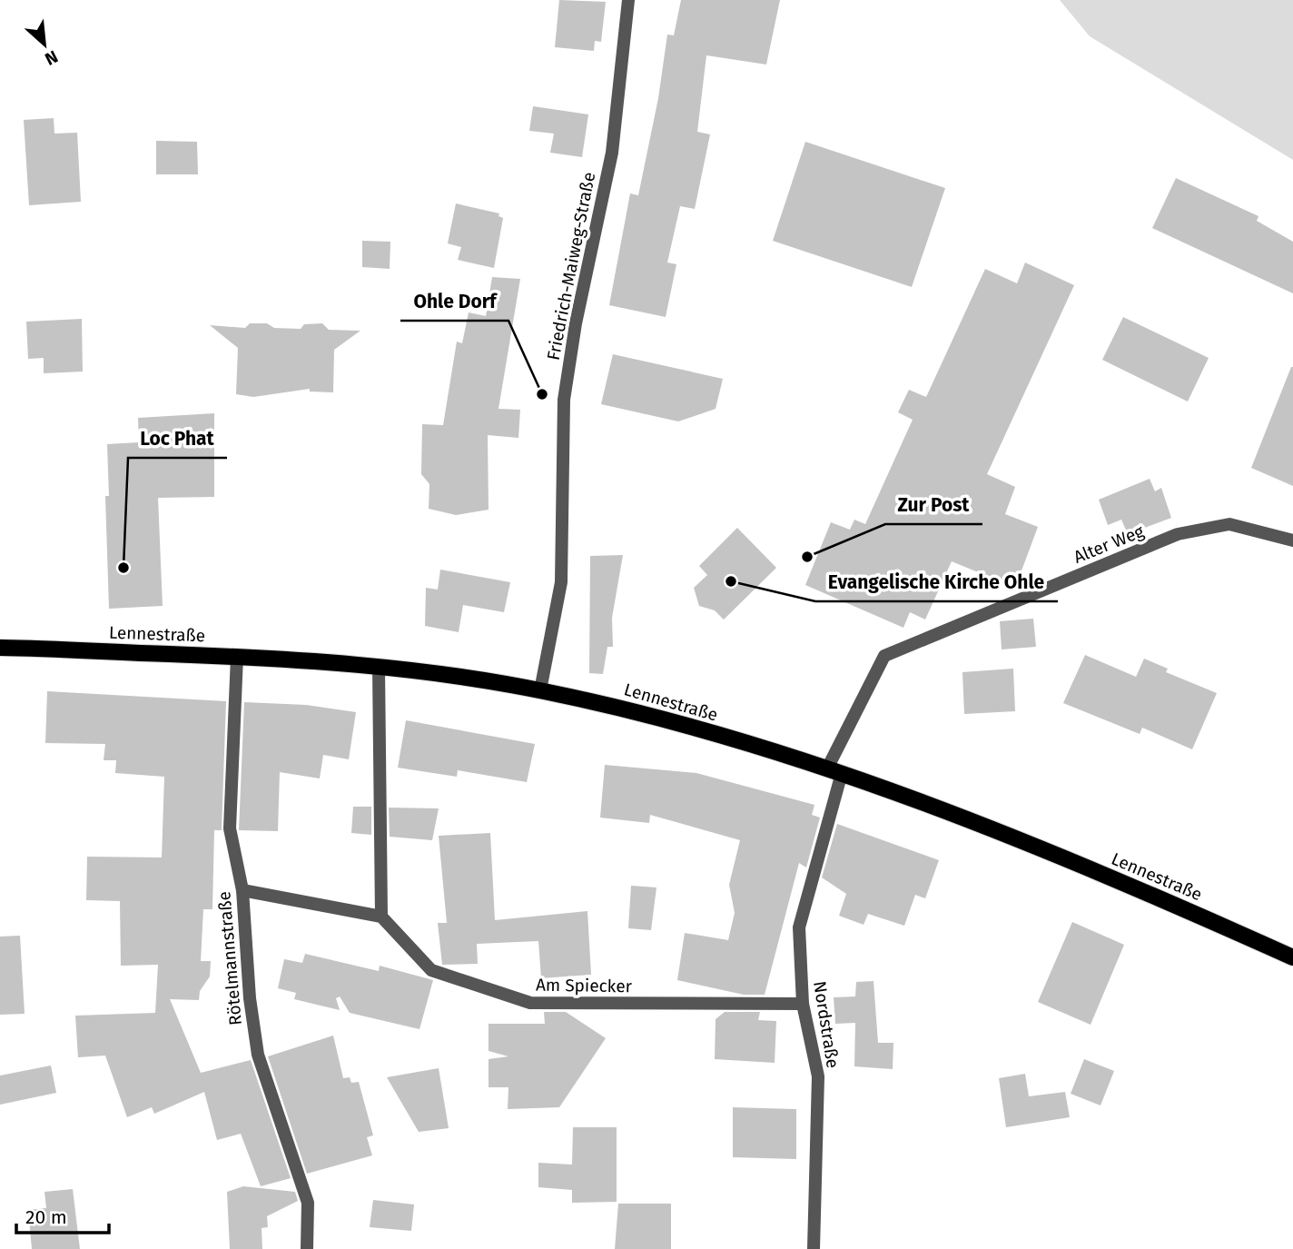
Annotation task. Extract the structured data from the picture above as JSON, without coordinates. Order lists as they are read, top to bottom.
{
  "streets": {
    "main road": ["Lennestraße"],
    "street": [
      "Friedrich-Maiweg-Straße",
      "Alter Weg",
      "Rötelmannstraße",
      "Am Spiecker",
      "Nordstraße"
    ]
  },
  "crossings": [
    ["Friedrich-Maiweg-Straße", "Lennestraße"],
    ["Alter Weg", "Lennestraße"],
    ["Alter Weg", "Nordstraße"],
    ["Lennestraße", "Rötelmannstraße"],
    ["Lennestraße", "Nordstraße"],
    ["Am Spiecker", "Nordstraße"]
  ],
  "places": [
    "Ohle Dorf",
    "Zur Post",
    "Loc Phat",
    "Evangelische Kirche Ohle"
  ],
  "scale_bar": "20 m",
  "north": "bottom right"
}
